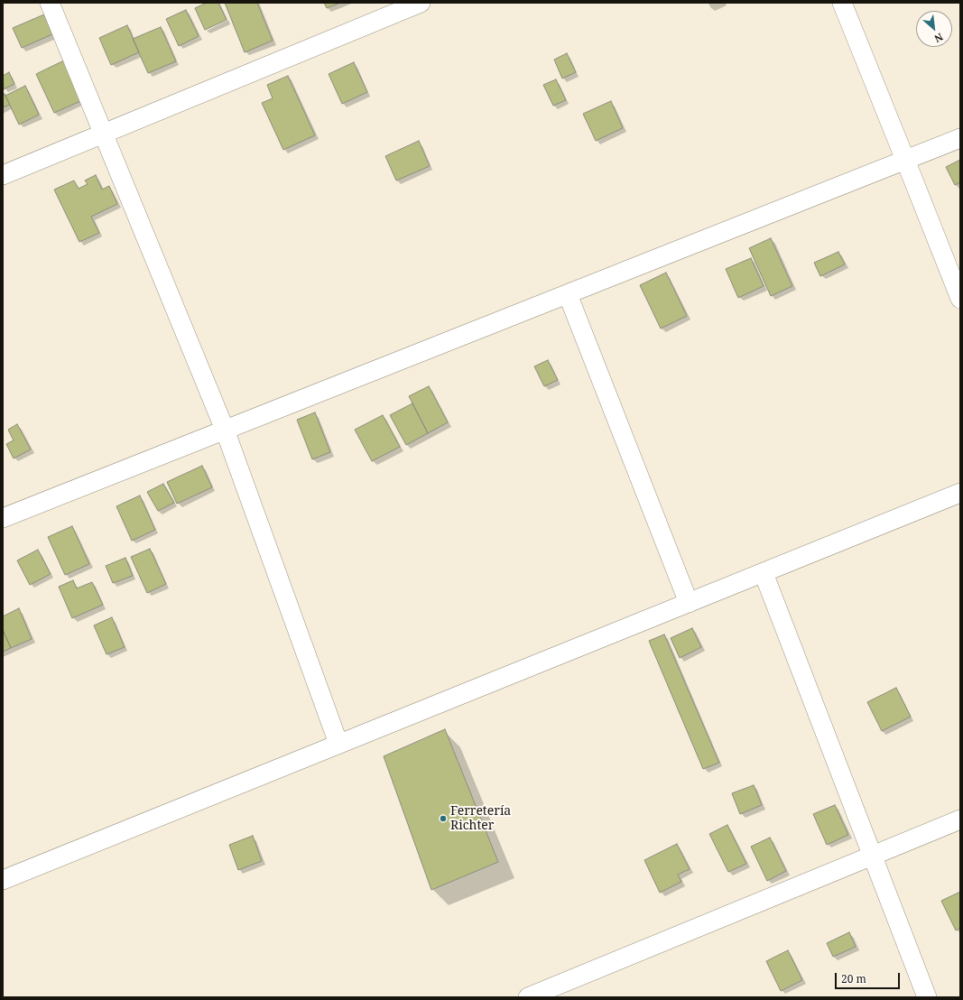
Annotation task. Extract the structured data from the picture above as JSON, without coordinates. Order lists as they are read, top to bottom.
{
  "places": ["Ferretería Richter"],
  "scale_bar": "20 m",
  "north": "bottom right"
}
